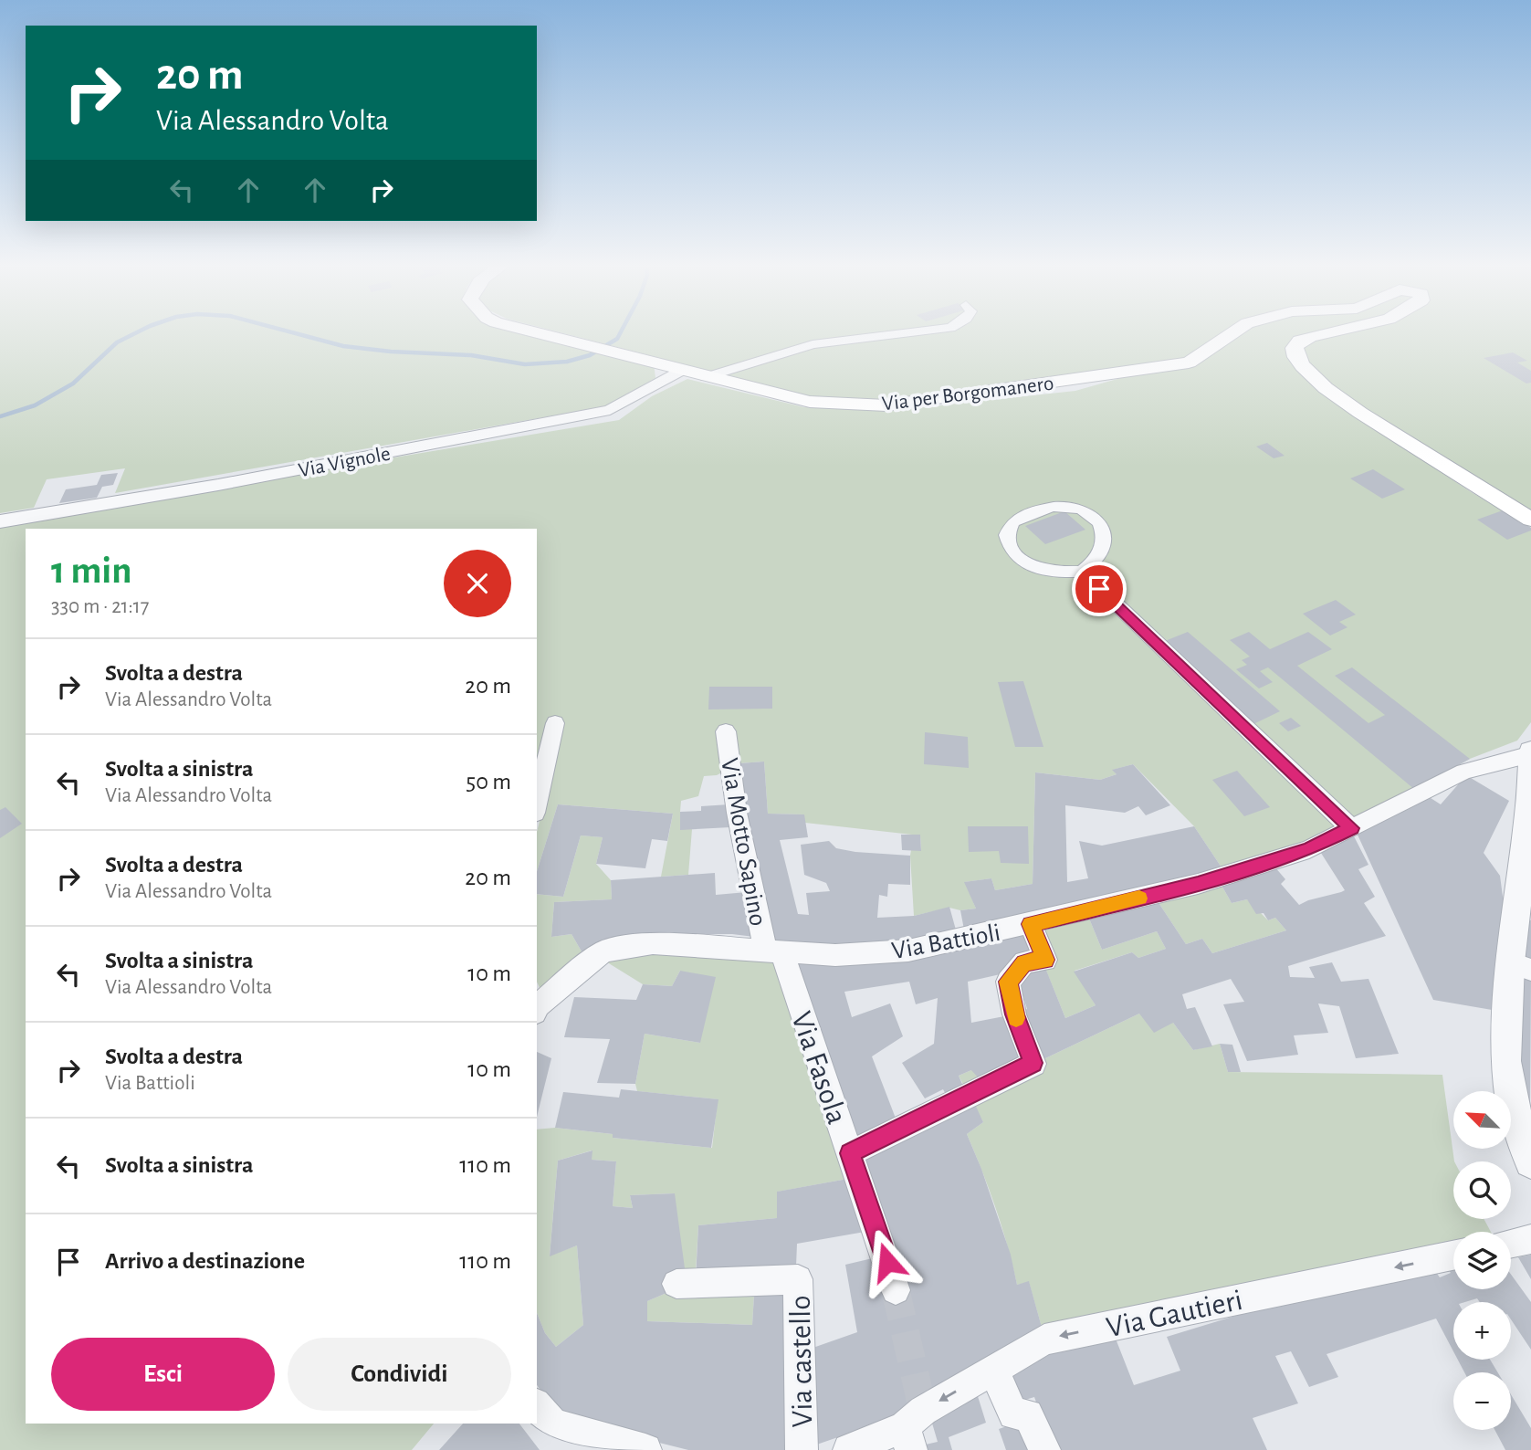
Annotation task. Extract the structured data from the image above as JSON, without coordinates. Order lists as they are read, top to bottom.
{
  "streets": {
    "main road": ["Via per Borgomanero"],
    "street": [
      "Via Vignole",
      "Via Motto Sapino",
      "Via Battioli",
      "Via Fasola",
      "Via Gautieri",
      "Via castello"
    ]
  },
  "crossings": [
    ["Via per Borgomanero", "Via Vignole"],
    ["Via Motto Sapino", "Via Battioli"],
    ["Via Motto Sapino", "Via Fasola"],
    ["Via Battioli", "Via Fasola"]
  ],
  "one_way": ["Via Gautieri"],
  "north": "top left",
  "page": {
    "turn": ["20 m", "Via Alessandro Volta"],
    "heading": ["1 min", "330 m · 21:17"],
    "list": [
      {
        "name": "Svolta a destra",
        "note": "Via Alessandro Volta",
        "value": "20 m"
      },
      {
        "name": "Svolta a sinistra",
        "note": "Via Alessandro Volta",
        "value": "50 m"
      },
      {
        "name": "Svolta a destra",
        "note": "Via Alessandro Volta",
        "value": "20 m"
      },
      {
        "name": "Svolta a sinistra",
        "note": "Via Alessandro Volta",
        "value": "10 m"
      },
      {
        "name": "Svolta a destra",
        "note": "Via Battioli",
        "value": "10 m"
      },
      {
        "name": "Svolta a sinistra",
        "value": "110 m"
      },
      {
        "name": "Arrivo a destinazione",
        "value": "110 m"
      }
    ],
    "map_buttons": ["+", "−"],
    "buttons": ["Esci", "Condividi"]
  }
}
